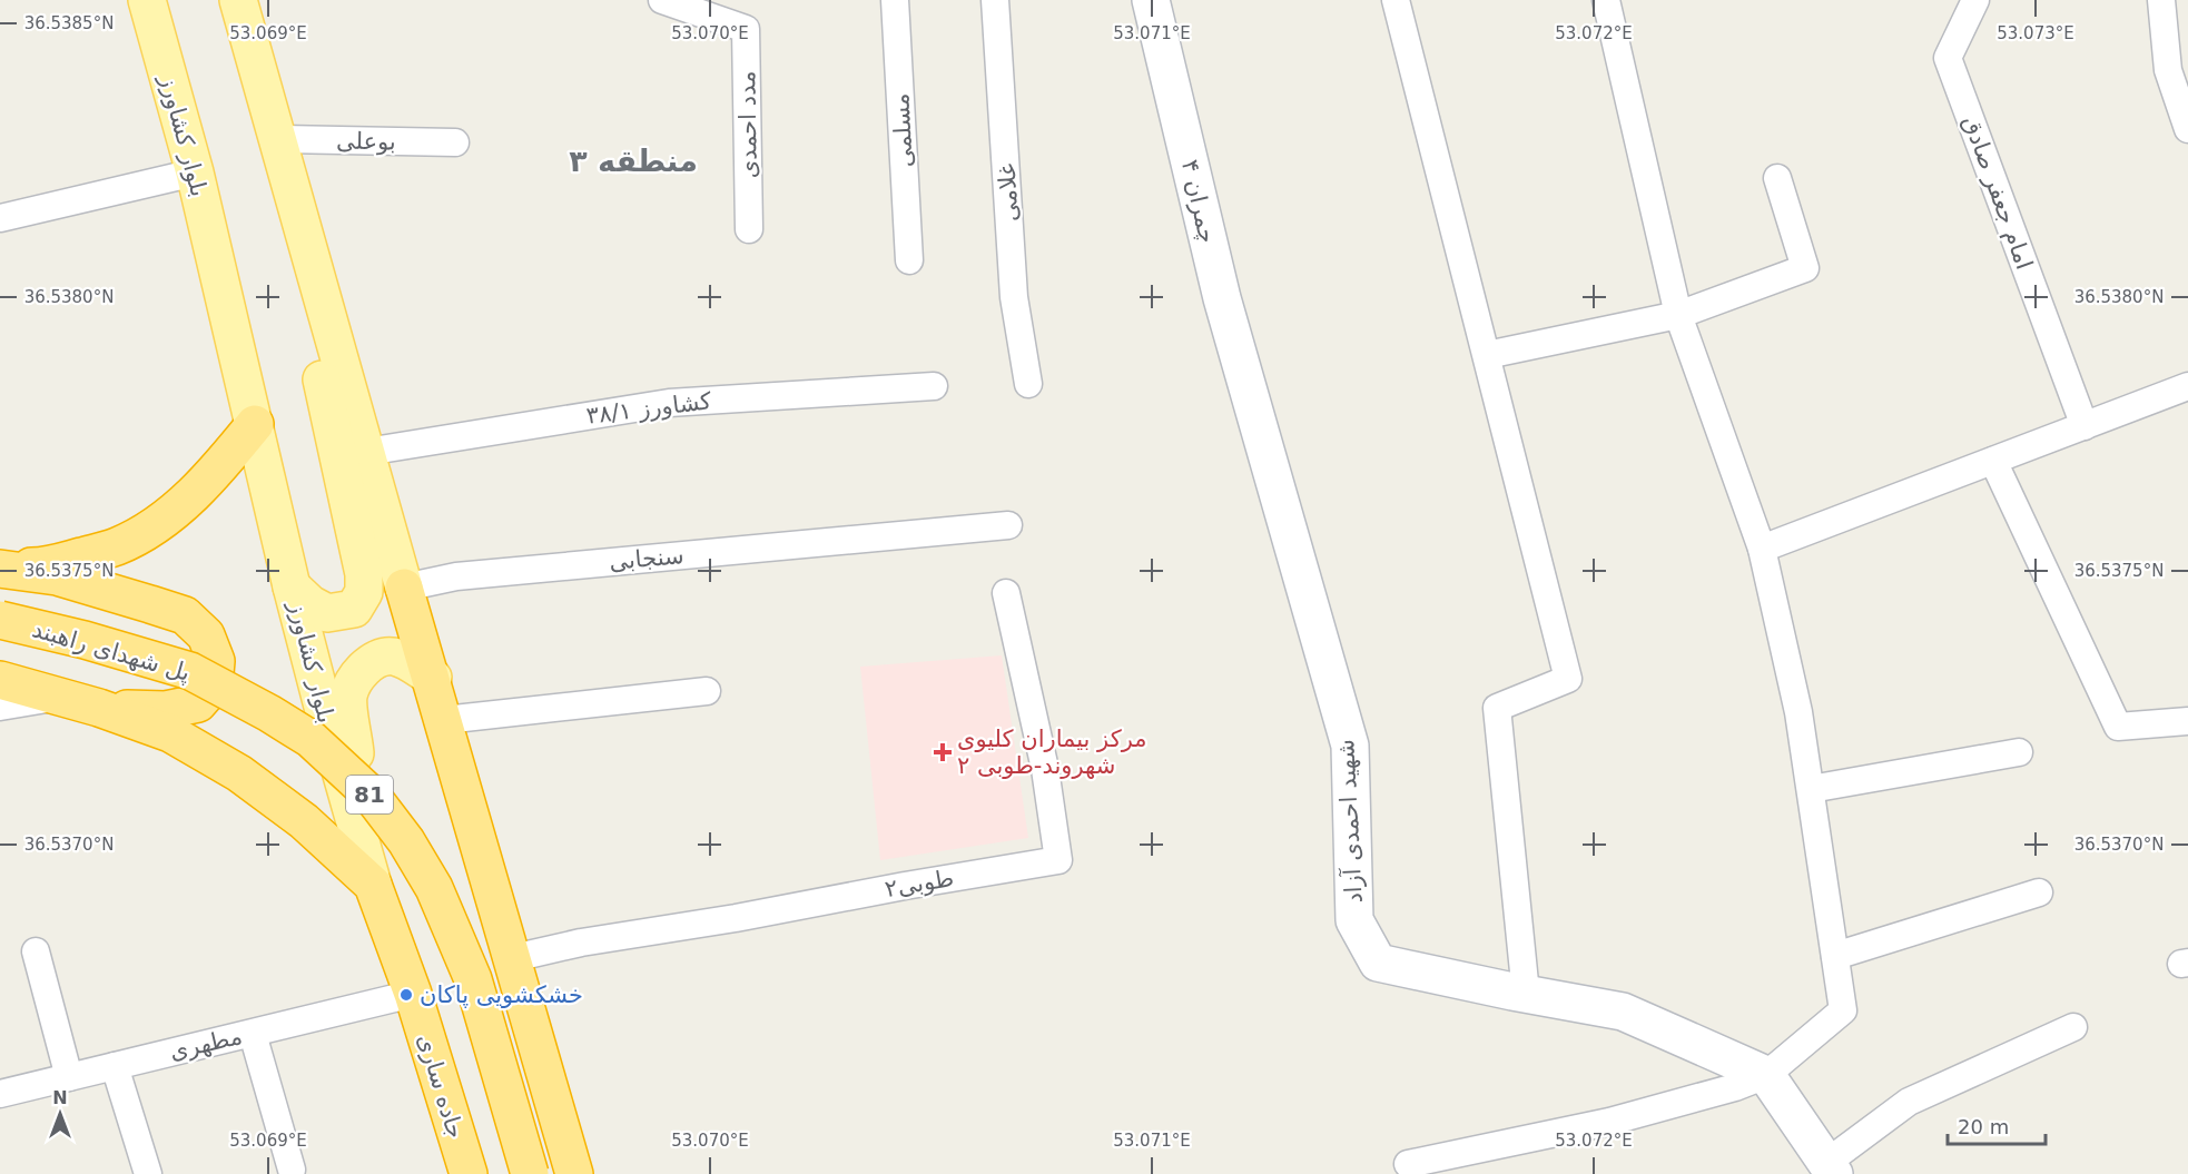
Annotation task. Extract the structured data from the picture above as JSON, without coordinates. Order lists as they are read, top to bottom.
{
  "streets": {
    "highway": ["پل شهدای راهبند", "81", "جاده ساری"],
    "main road": ["بلوار کشاورز"],
    "street": [
      "مدد احمدی",
      "مسلمی",
      "بوعلی",
      "غلامی",
      "امام جعفر صادق",
      "چمران ۴",
      "کشاورز ۳۸/۱",
      "سنجابی",
      "شهید احمدی آزاد",
      "طوبی۲",
      "مطهری"
    ]
  },
  "crossings": [
    ["بلوار کشاورز", "81"],
    ["بلوار کشاورز", "جاده ساری"],
    ["چمران ۴", "شهید احمدی آزاد"],
    ["81", "جاده ساری"],
    ["مطهری", "جاده ساری"]
  ],
  "districts": ["منطقه ۳"],
  "places": {
    "health": ["مرکز بیماران کلیوی شهروند-طوبی ۲"],
    "other": ["خشکشویی پاکان"]
  },
  "scale_bar": "20 m",
  "north": "top",
  "coordinates": [
    "36.5385°N",
    "53.069°E",
    "53.070°E",
    "53.071°E",
    "53.072°E",
    "53.073°E",
    "36.5380°N",
    "36.5375°N",
    "36.5370°N"
  ]
}
